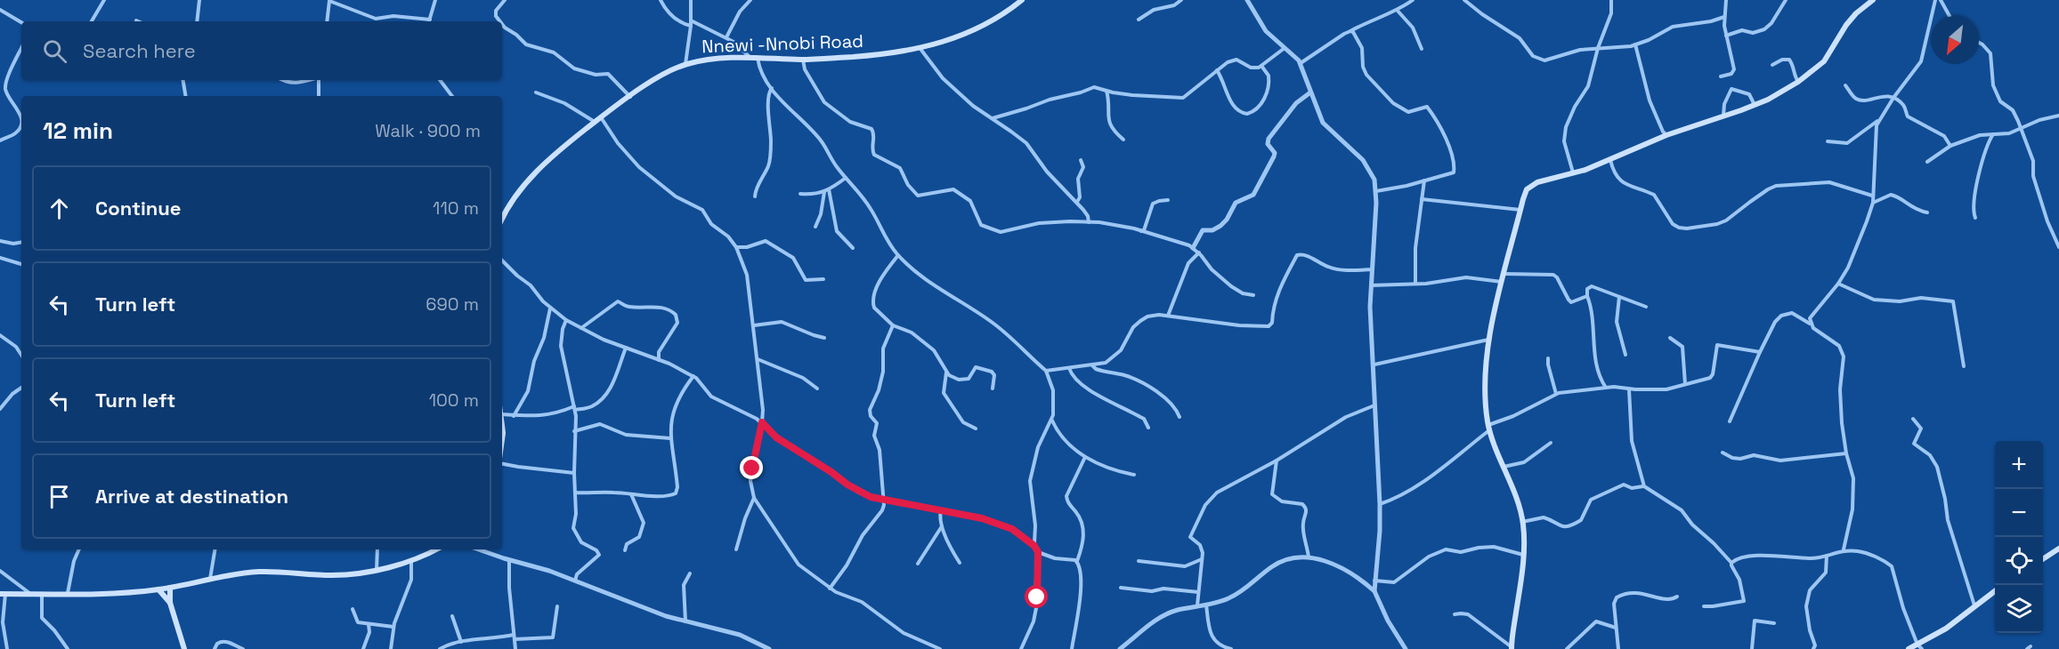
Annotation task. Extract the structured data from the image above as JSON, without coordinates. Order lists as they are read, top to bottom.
{
  "streets": {
    "main road": ["Nnewi -Nnobi Road"]
  },
  "north": "bottom left",
  "page": {
    "search": "Search here",
    "heading": ["12 min", "Walk · 900 m"],
    "list": [
      ["Continue", "110 m"],
      ["Turn left", "690 m"],
      ["Turn left", "100 m"],
      "Arrive at destination"
    ],
    "map_buttons": ["+", "−"]
  }
}
